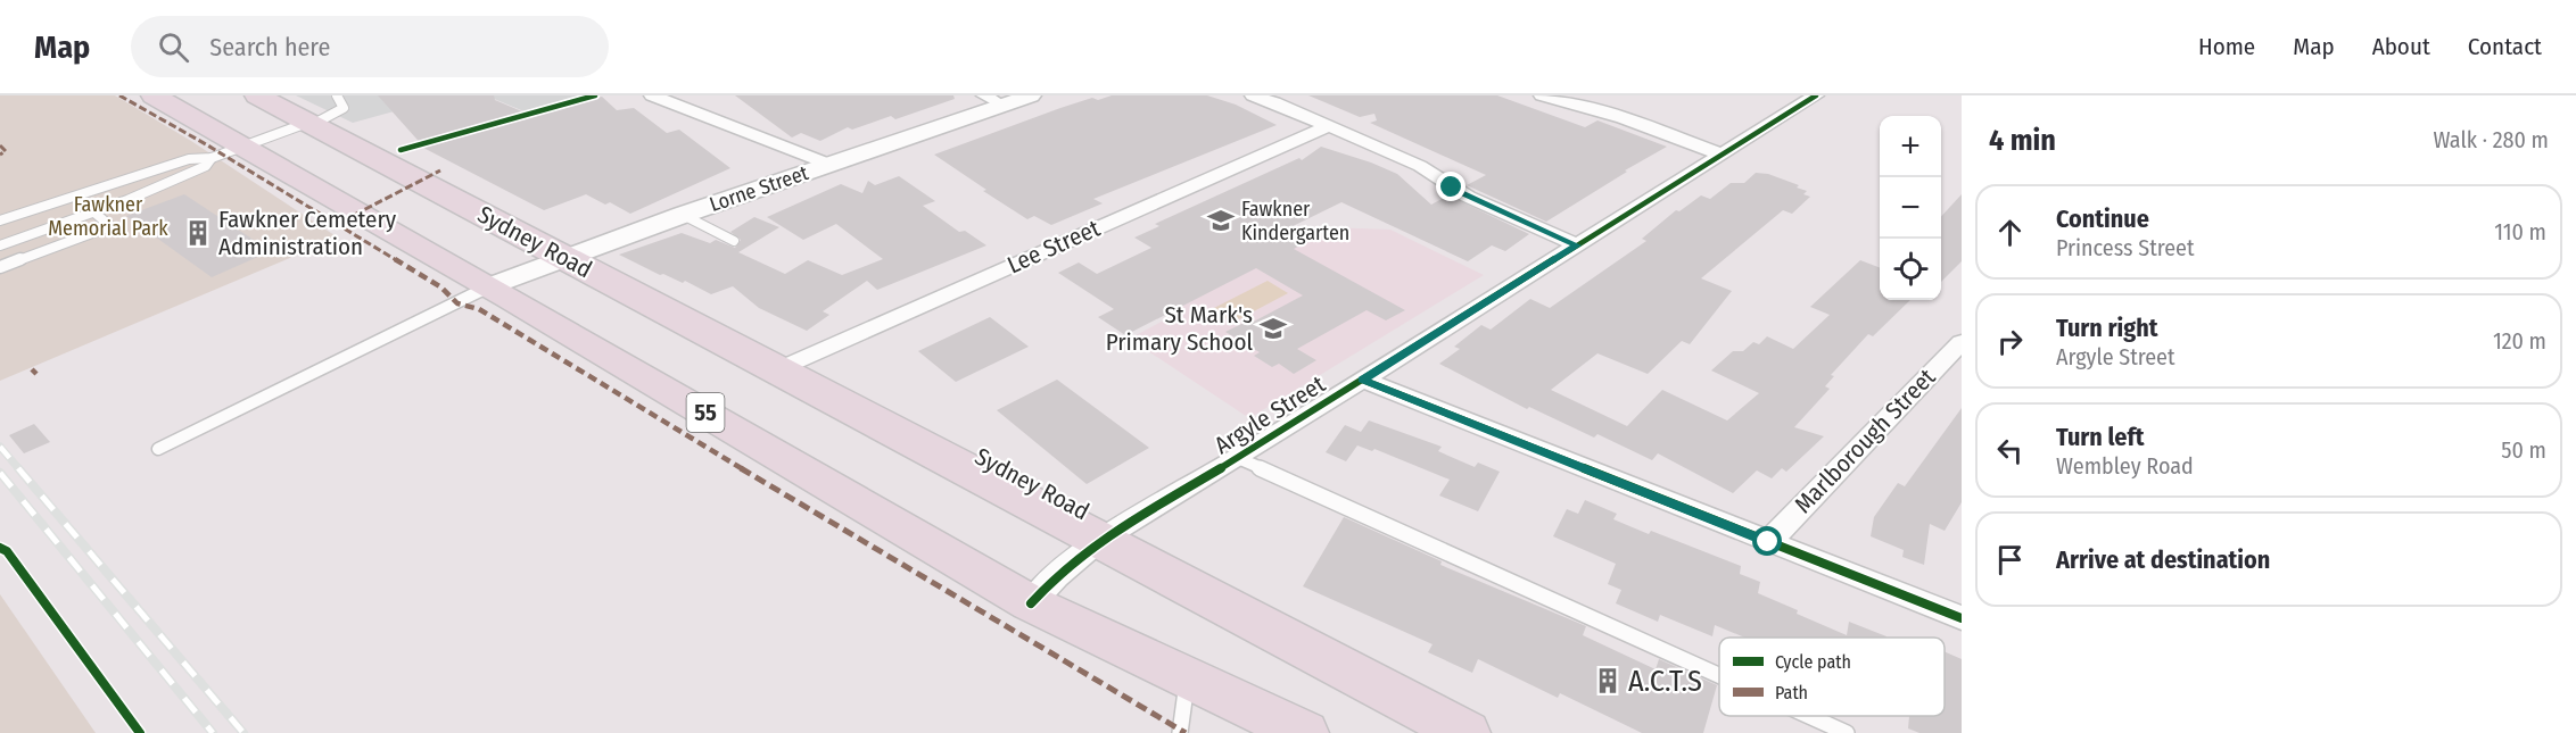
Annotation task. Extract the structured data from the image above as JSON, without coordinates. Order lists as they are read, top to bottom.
{
  "streets": {
    "highway": ["Sydney Road", "55"],
    "street": [
      "Lorne Street",
      "Lee Street",
      "Argyle Street",
      "Marlborough Street"
    ]
  },
  "crossings": [
    ["Lorne Street", "Sydney Road"],
    ["Lorne Street", "55"],
    ["Sydney Road", "Lee Street"],
    ["Sydney Road", "Argyle Street"],
    ["55", "Argyle Street"]
  ],
  "parks": ["Fawkner Memorial Park"],
  "places": {
    "school or university": ["Fawkner Kindergarten", "St Mark's Primary School"],
    "building": ["Fawkner Cemetery Administration", "A.C.T.S"]
  },
  "legend": ["Cycle path", "Path"],
  "page": {
    "header": "Map",
    "search": "Search here",
    "nav": [
      "Home",
      "Map",
      "About",
      "Contact"
    ],
    "heading": ["4 min", "Walk · 280 m"],
    "map_buttons": ["+", "−"],
    "list": [
      ["Continue", "Princess Street", "110 m"],
      ["Turn right", "Argyle Street", "120 m"],
      ["Turn left", "Wembley Road", "50 m"],
      "Arrive at destination"
    ]
  }
}
